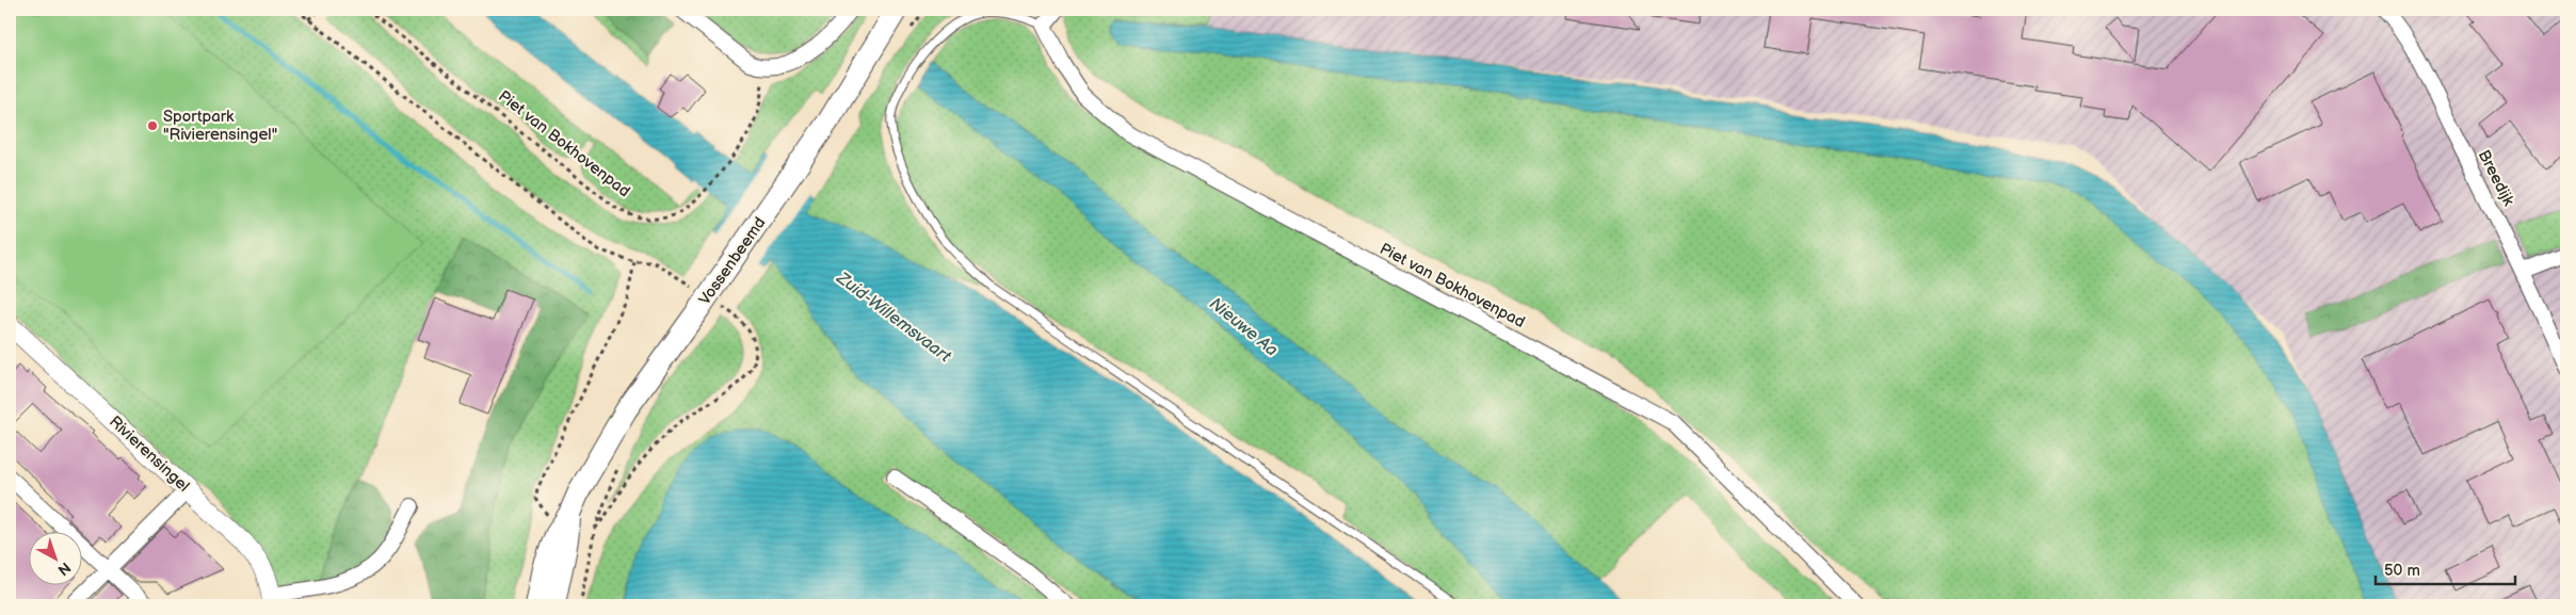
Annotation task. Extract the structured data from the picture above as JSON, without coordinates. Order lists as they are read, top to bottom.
{
  "streets": {
    "main road": ["Vossenbeemd"],
    "street": ["Piet van Bokhovenpad", "Breedijk", "Rivierensingel"]
  },
  "water": ["Zuid-Willemsvaart", "Nieuwe Aa"],
  "places": ["Sportpark \"Rivierensingel\""],
  "scale_bar": "50 m",
  "north": "bottom right"
}
